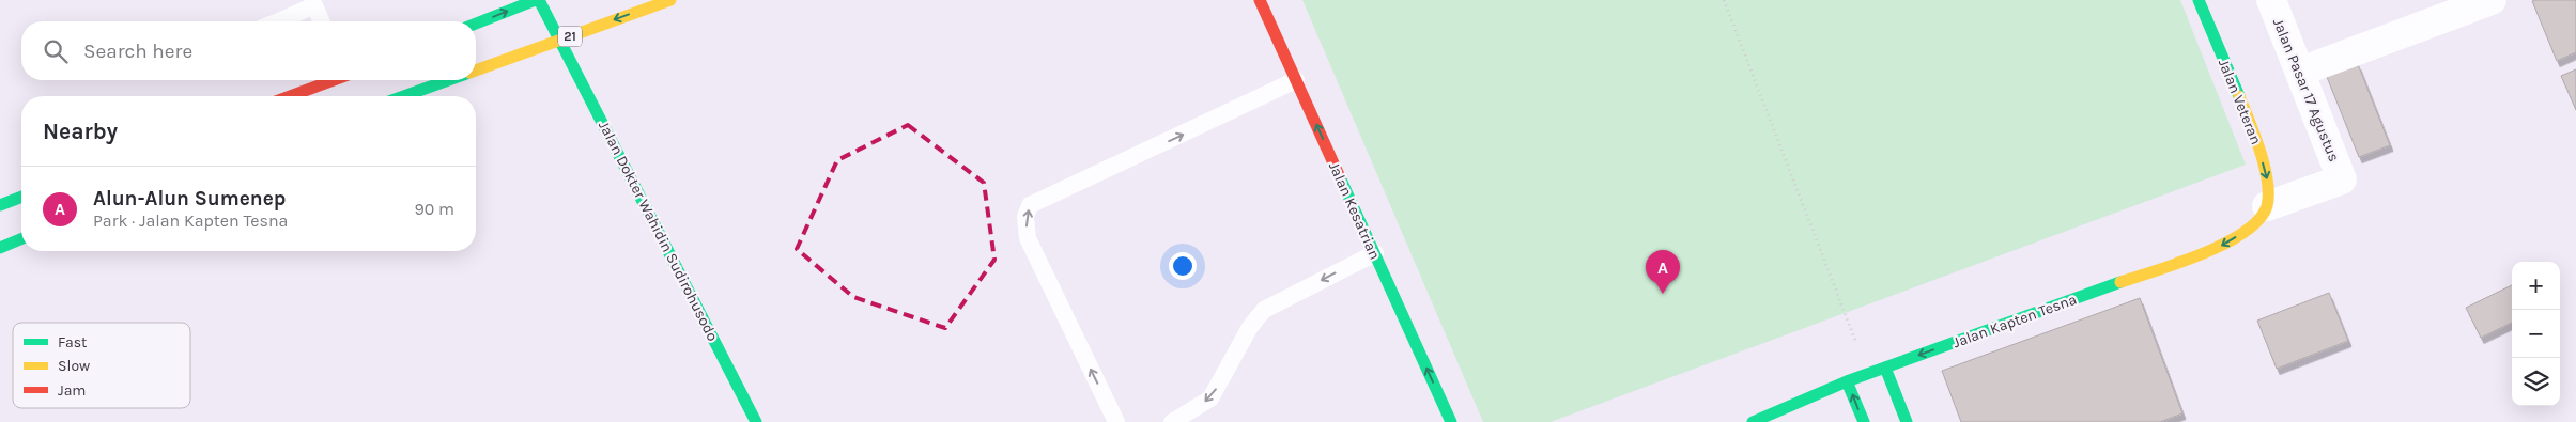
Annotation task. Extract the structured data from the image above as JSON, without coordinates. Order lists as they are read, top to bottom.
{
  "streets": {
    "main road": [
      "21",
      "Jalan Veteran",
      "Jalan Kesatrian",
      "Jalan Dokter Wahidin Sudirohusodo",
      "Jalan Kapten Tesna"
    ],
    "street": ["Jalan Pasar 17 Agustus"]
  },
  "crossings": [
    ["21", "Jalan Dokter Wahidin Sudirohusodo"],
    ["Jalan Pasar 17 Agustus", "Jalan Veteran"],
    ["Jalan Pasar 17 Agustus", "Jalan Kapten Tesna"],
    ["Jalan Veteran", "Jalan Kapten Tesna"]
  ],
  "one_way": ["Jalan Veteran", "Jalan Kesatrian", "Jalan Kapten Tesna"],
  "legend": ["Fast", "Slow", "Jam"],
  "page": {
    "search": "Search here",
    "heading": "Nearby",
    "list": [
      {
        "mark": "A",
        "name": "Alun-Alun Sumenep",
        "note": "Park · Jalan Kapten Tesna",
        "value": "90 m"
      }
    ],
    "pins": "A",
    "map_buttons": ["+", "−"]
  }
}
